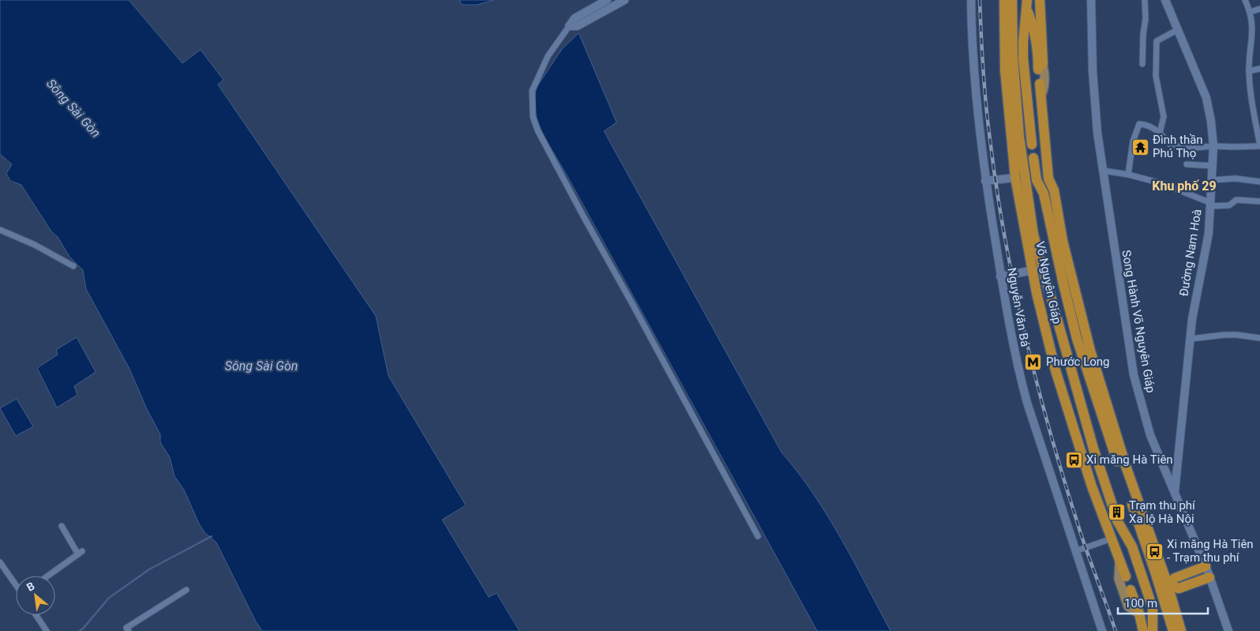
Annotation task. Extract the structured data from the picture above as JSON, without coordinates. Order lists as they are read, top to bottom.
{
  "streets": {
    "highway": ["Võ Nguyên Giáp"],
    "main road": ["Đường Nam Hoà", "Nguyễn Văn Bá", "Song Hành Võ Nguyên Giáp"]
  },
  "crossings": [
    ["Đường Nam Hoà", "Song Hành Võ Nguyên Giáp"]
  ],
  "districts": ["Khu phố 29"],
  "water": ["Sông Sài Gòn"],
  "places": {
    "temple": ["Đình thần Phú Thọ"],
    "metro station": ["Phước Long"],
    "bus stop": ["Xi măng Hà Tiên", "Xi măng Hà Tiên - Trạm thu phí"],
    "building": ["Trạm thu phí Xa lộ Hà Nội"]
  },
  "scale_bar": "100 m",
  "north": "top left"
}
